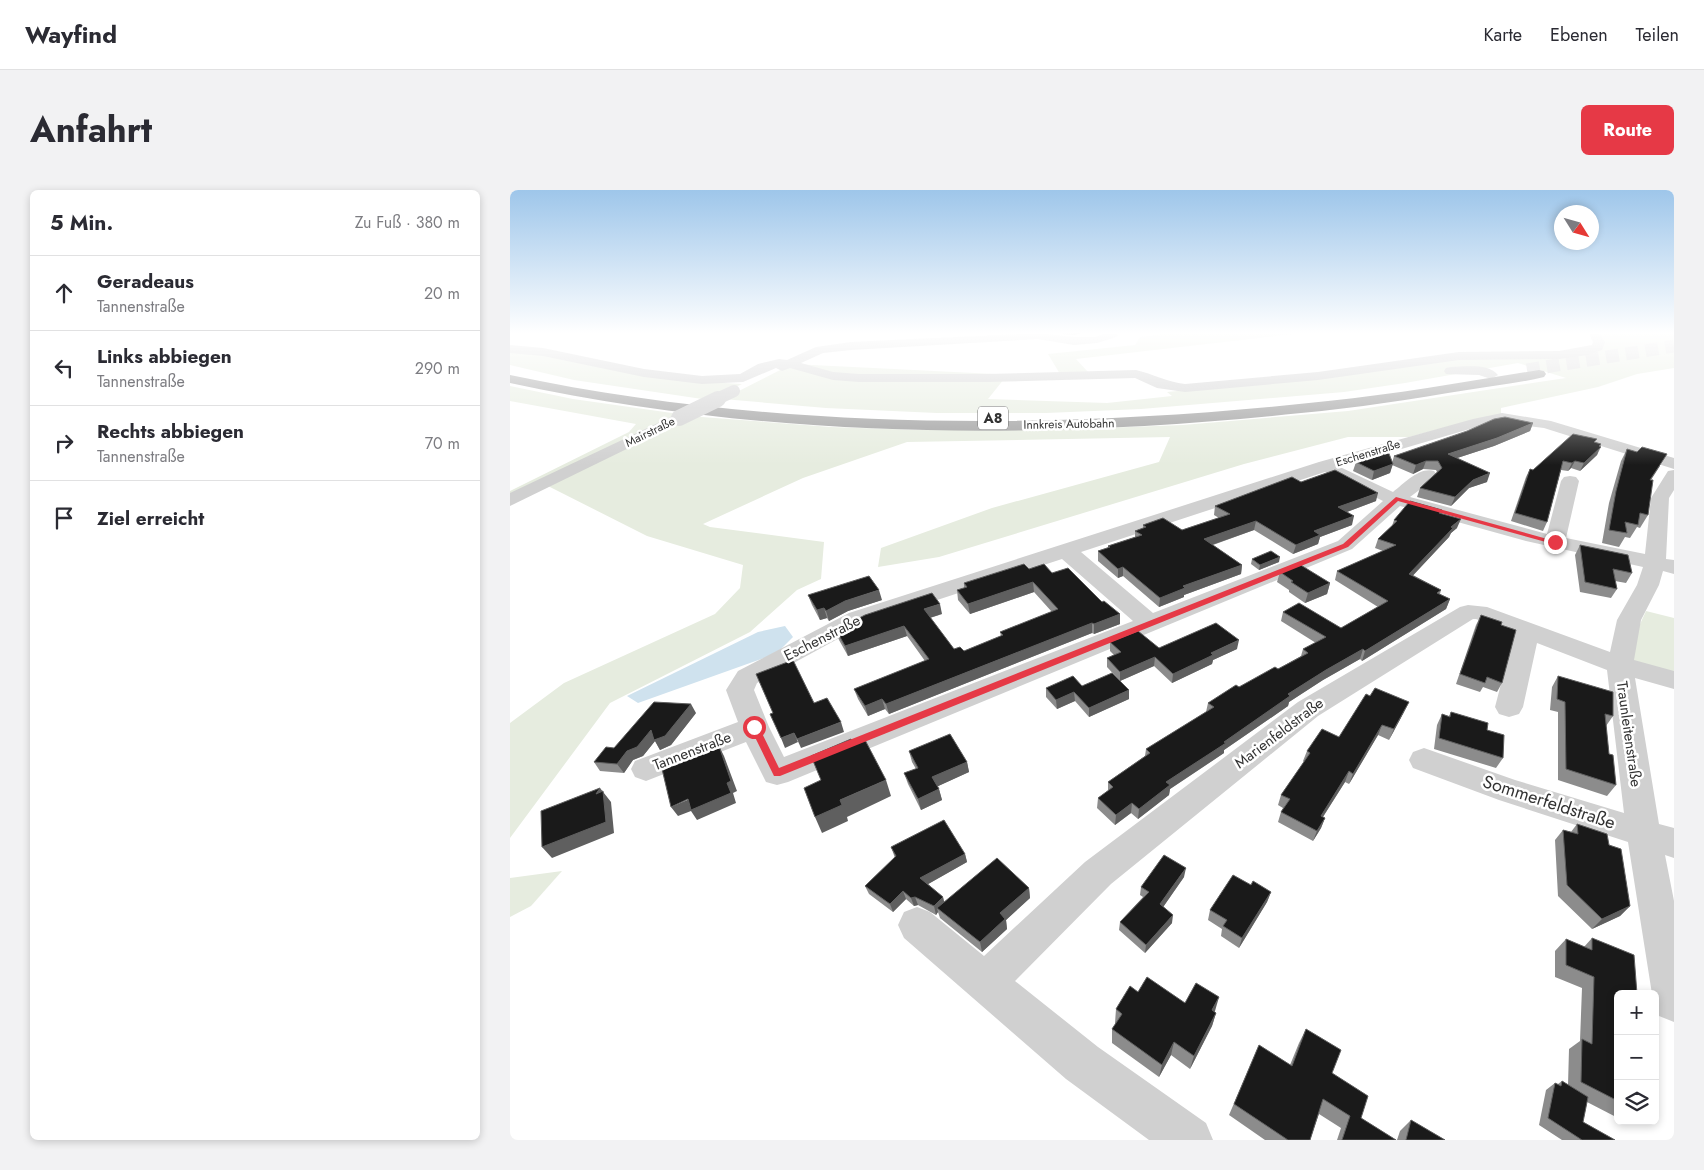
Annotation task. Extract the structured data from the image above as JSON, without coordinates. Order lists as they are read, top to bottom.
{
  "streets": {
    "highway": ["A8", "Innkreis Autobahn"],
    "street": [
      "Mairstraße",
      "Eschenstraße",
      "Marienfeldstraße",
      "Traunleitenstraße",
      "Tannenstraße",
      "Sommerfeldstraße"
    ]
  },
  "crossings": [
    ["Eschenstraße", "Tannenstraße"],
    ["Marienfeldstraße", "Traunleitenstraße"],
    ["Traunleitenstraße", "Sommerfeldstraße"]
  ],
  "north": "bottom right",
  "page": {
    "header": "Wayfind",
    "nav": ["Karte", "Ebenen", "Teilen"],
    "title": "Anfahrt",
    "buttons": "Route",
    "heading": ["5 Min.", "Zu Fuß · 380 m"],
    "list": [
      ["Geradeaus", "Tannenstraße", "20 m"],
      ["Links abbiegen", "Tannenstraße", "290 m"],
      ["Rechts abbiegen", "Tannenstraße", "70 m"],
      "Ziel erreicht"
    ],
    "map_buttons": ["+", "−"]
  }
}
